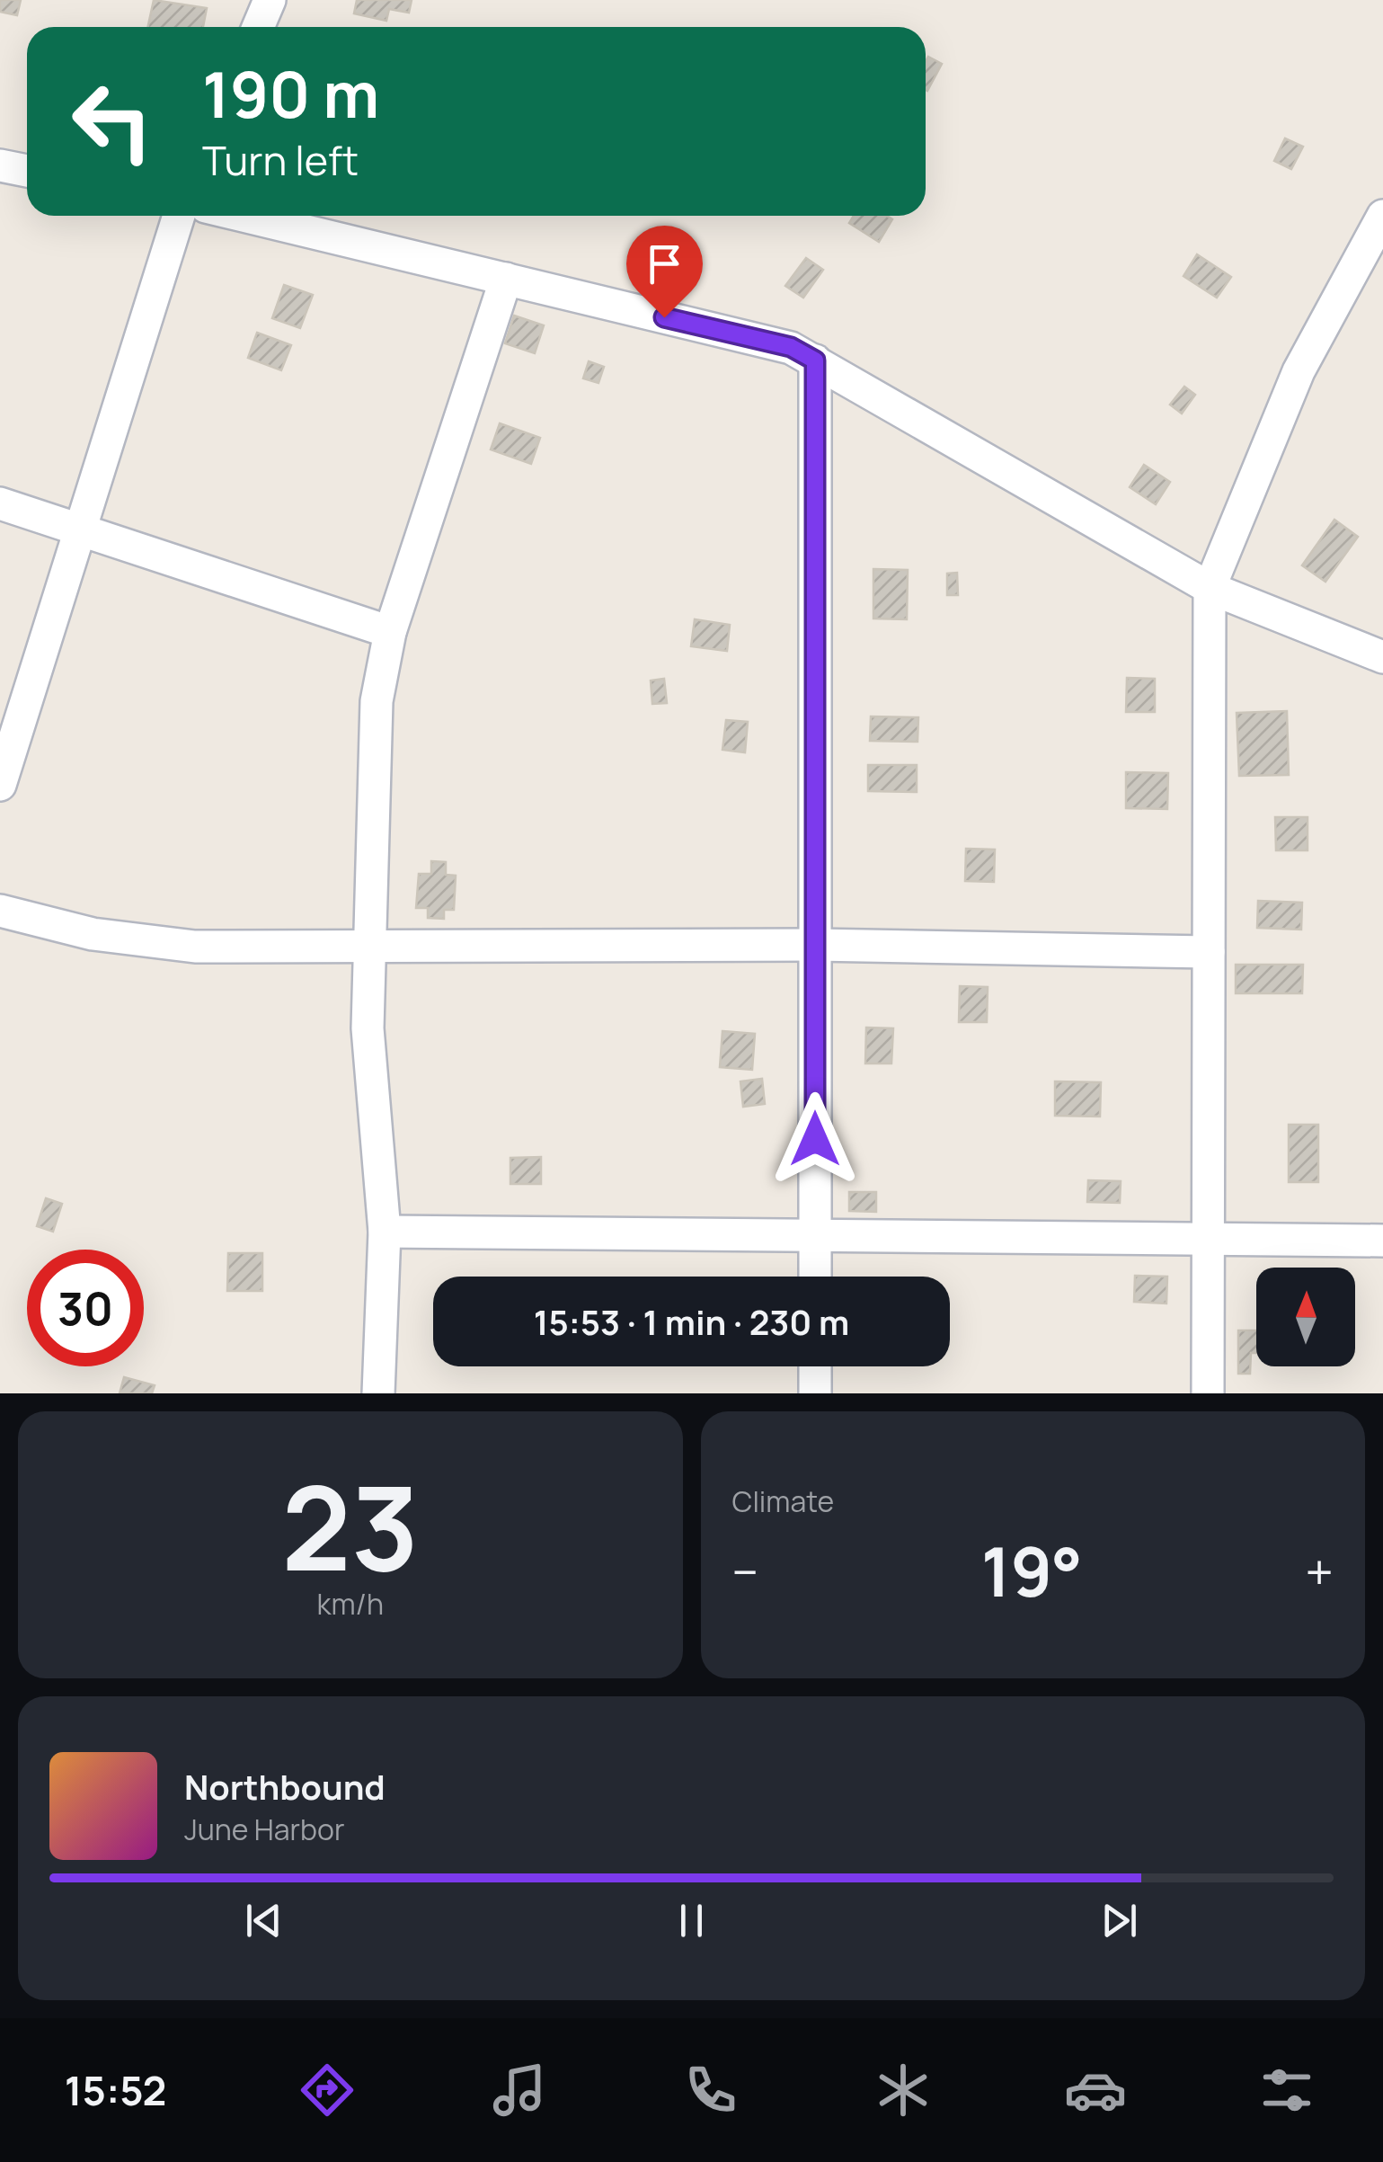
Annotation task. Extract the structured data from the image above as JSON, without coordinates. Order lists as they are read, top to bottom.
{
  "north": "top",
  "page": {
    "turn": ["190 m", "Turn left"],
    "limit": "30",
    "trip": "15:53 · 1 min · 230 m",
    "tile": [
      ["23", "km/h"],
      "Climate"
    ],
    "heat": ["−", "19°", "+"],
    "song": ["Northbound", "June Harbor"],
    "tabs": "15:52"
  }
}
